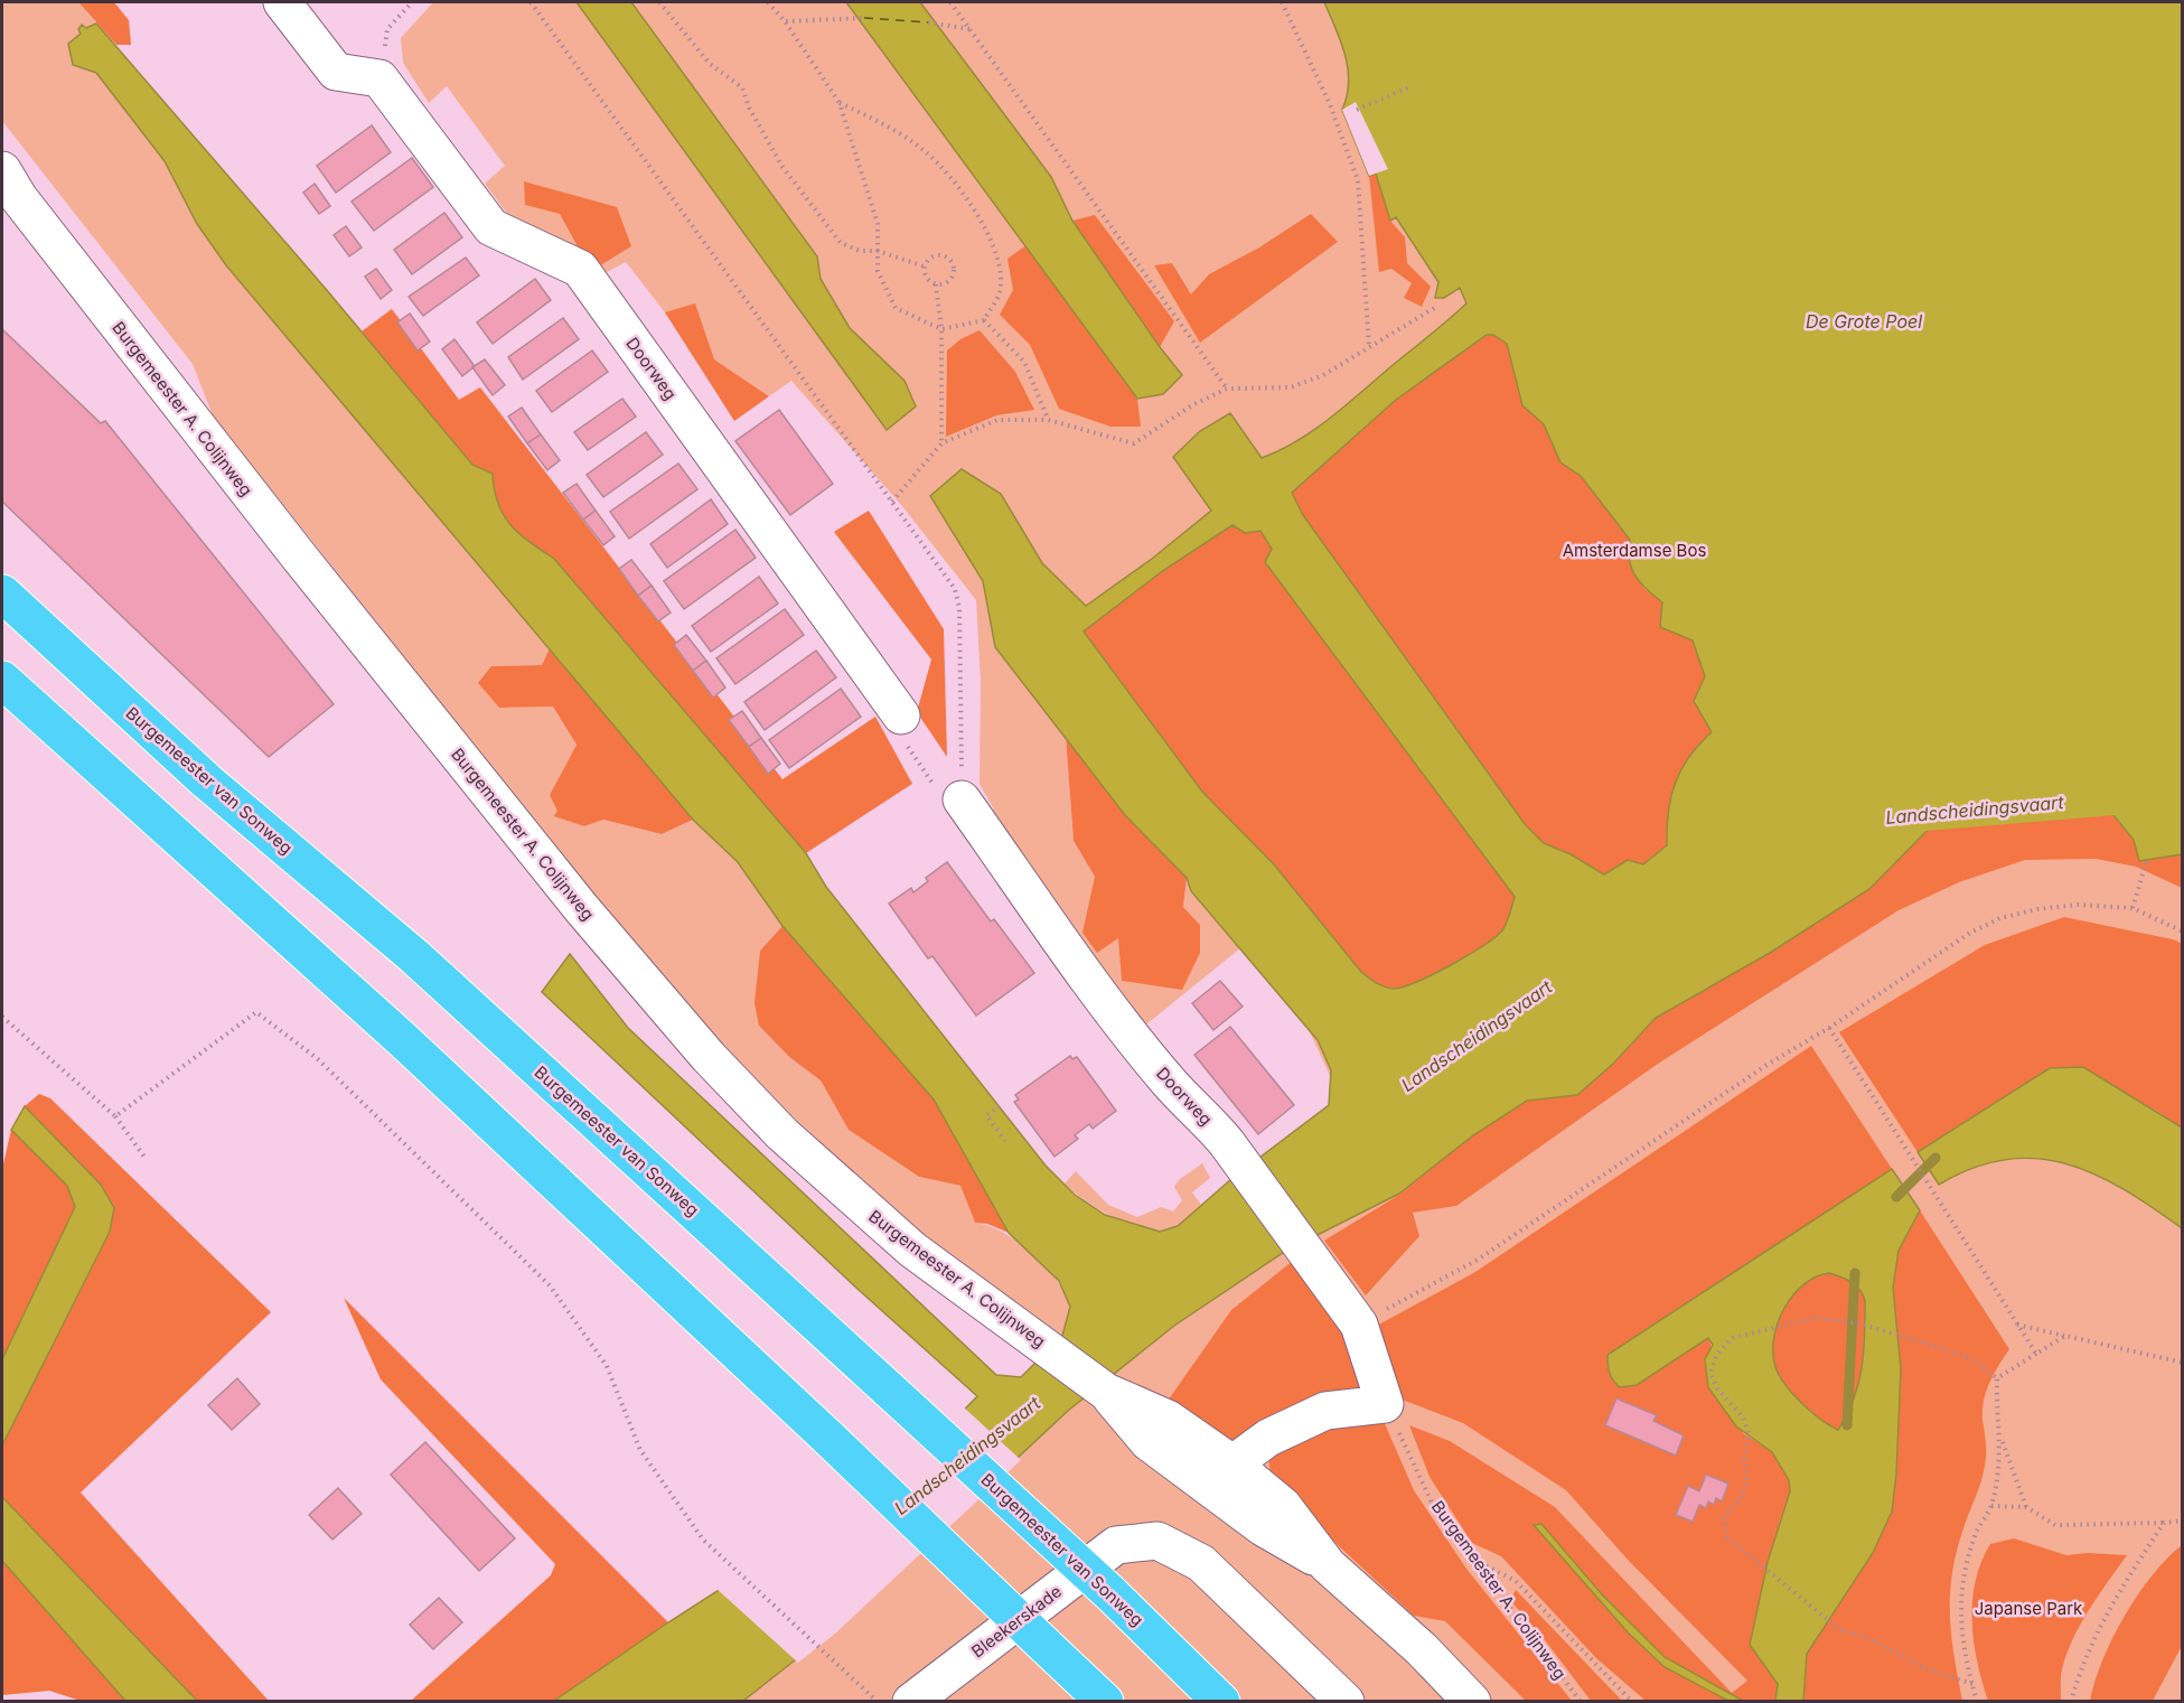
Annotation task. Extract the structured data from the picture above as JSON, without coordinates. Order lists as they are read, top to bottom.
{
  "streets": {
    "highway": ["Burgemeester van Sonweg"],
    "street": ["Doorweg", "Burgemeester A. Colijnweg", "Bleekerskade"]
  },
  "crossings": [
    ["Doorweg", "Burgemeester A. Colijnweg"]
  ],
  "water": ["De Grote Poel", "Landscheidingsvaart"],
  "parks": ["Amsterdamse Bos", "Japanse Park"]
}
